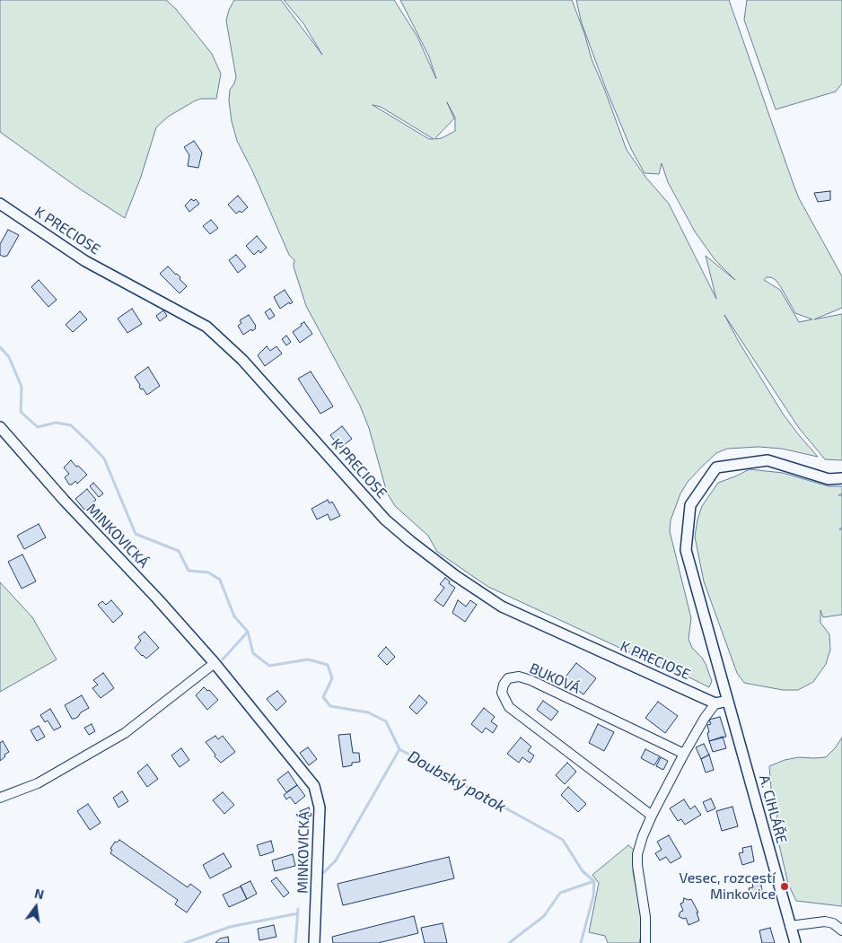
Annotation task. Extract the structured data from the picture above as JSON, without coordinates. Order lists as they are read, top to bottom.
{
  "streets": {
    "street": [
      "K PRECIOSE",
      "MINKOVICKÁ",
      "BUKOVÁ",
      "A. CIHLÁŘE"
    ]
  },
  "water": ["Doubský potok"],
  "places": ["Vesec, rozcestí Minkovice"],
  "north": "top"
}
